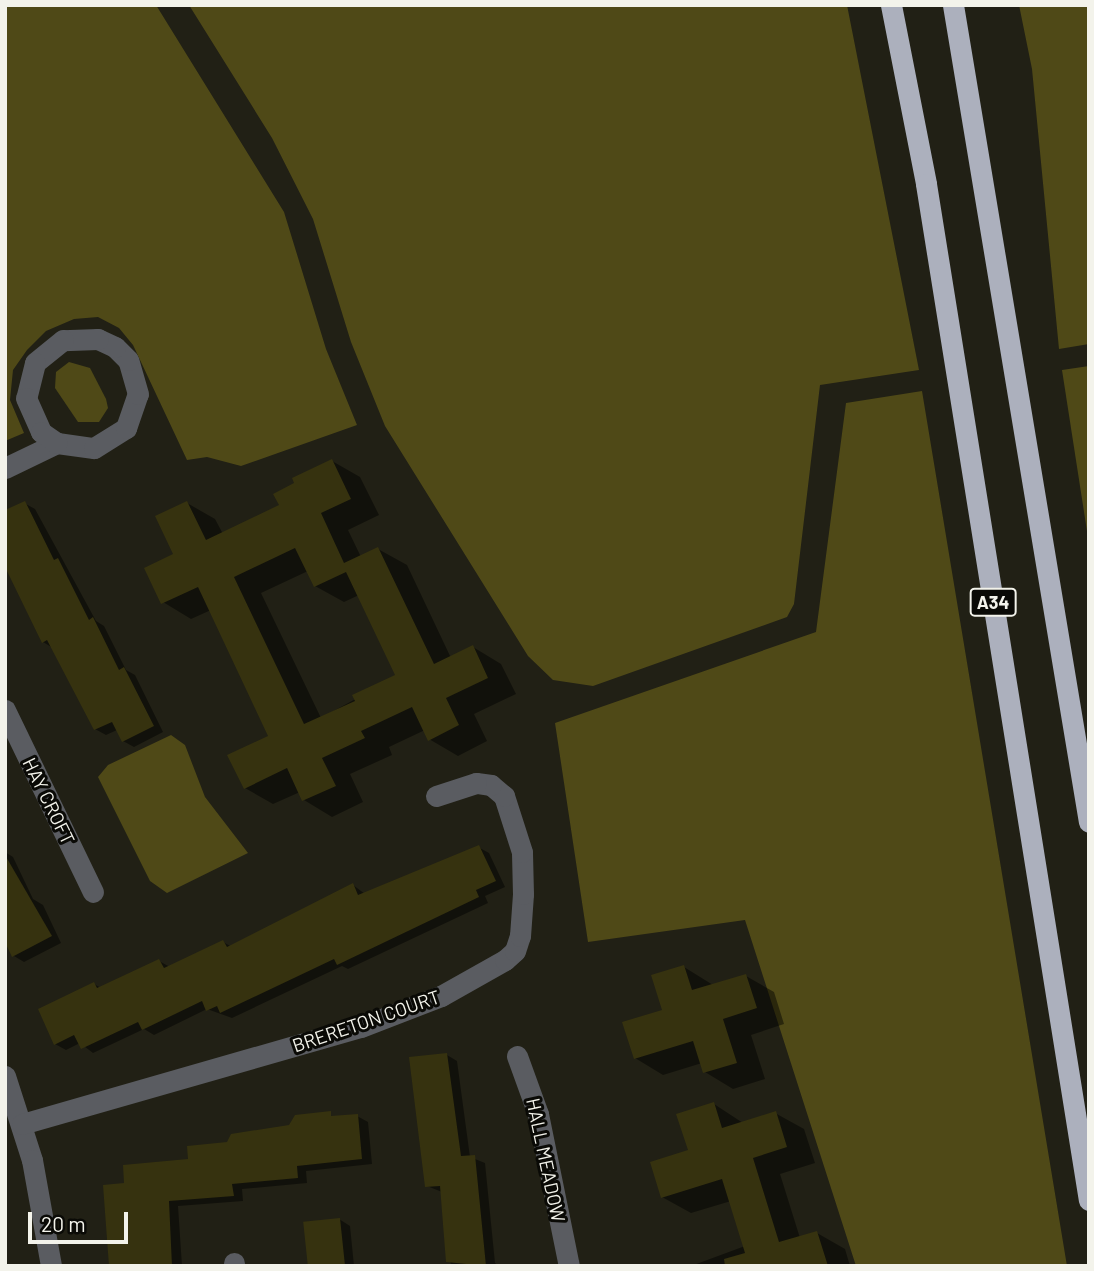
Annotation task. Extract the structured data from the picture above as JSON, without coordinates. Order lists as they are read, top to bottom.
{
  "streets": {
    "highway": ["A34"],
    "street": ["HAY CROFT", "BRERETON COURT", "HALL MEADOW"]
  },
  "scale_bar": "20 m"
}
